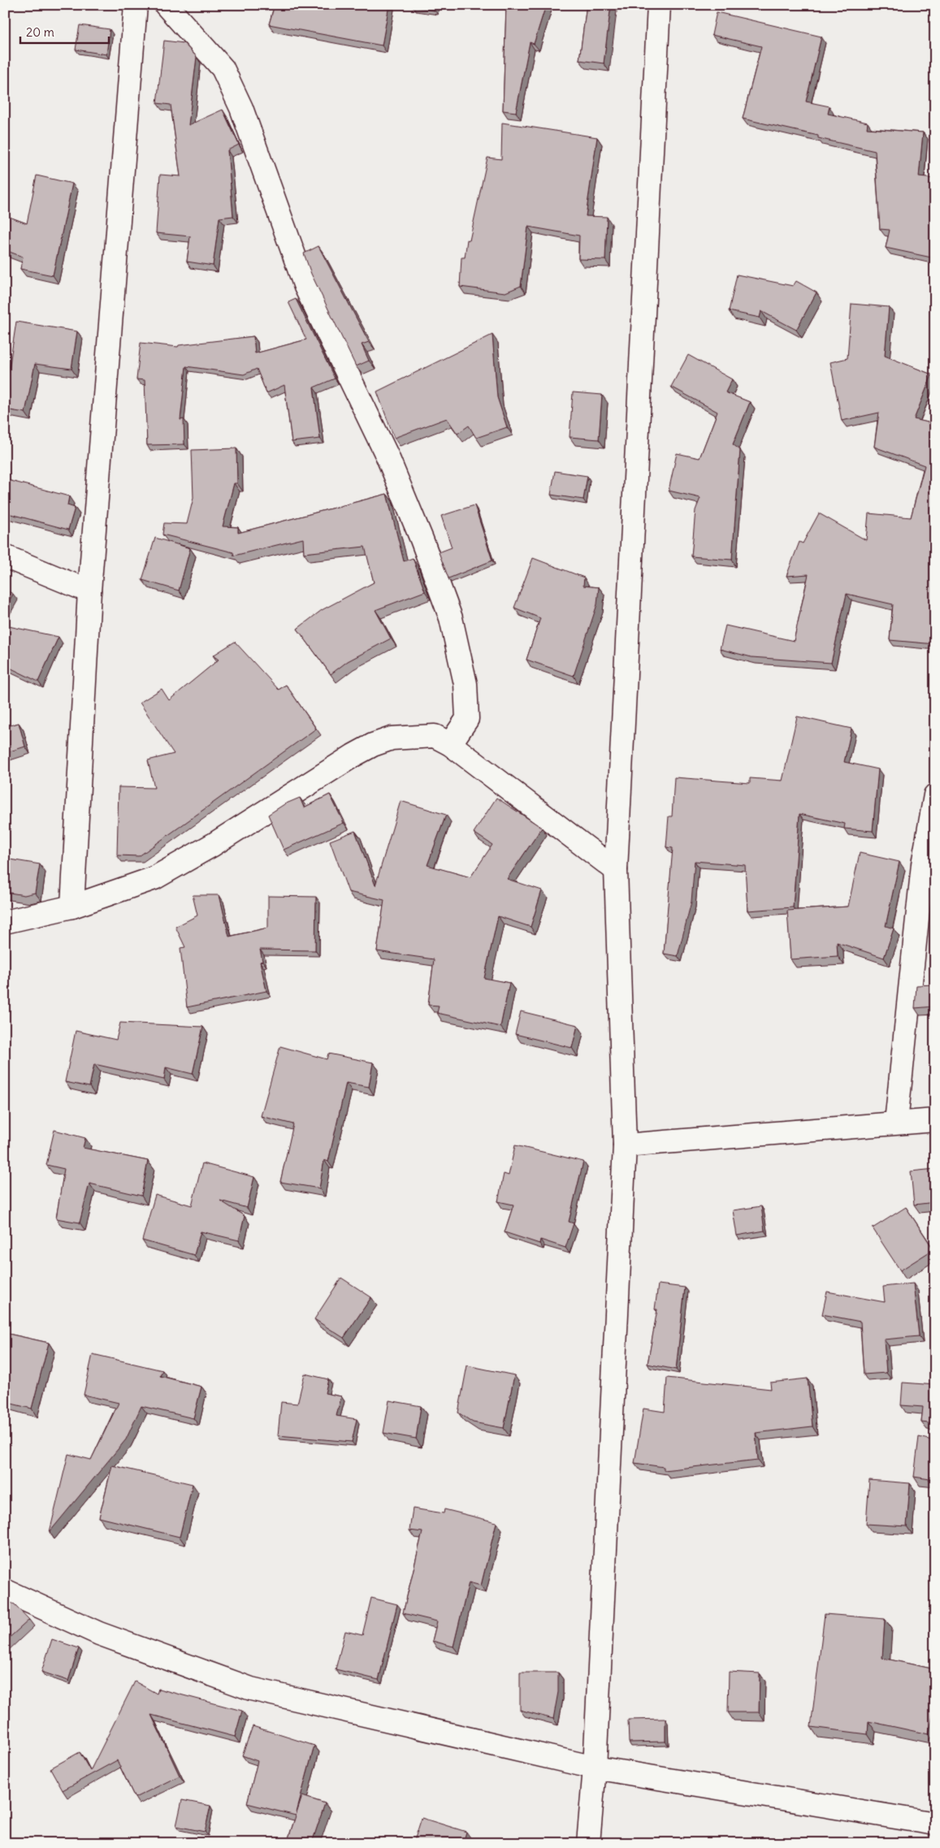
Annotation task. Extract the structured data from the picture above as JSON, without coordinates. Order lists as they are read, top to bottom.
{
  "scale_bar": "20 m"
}
